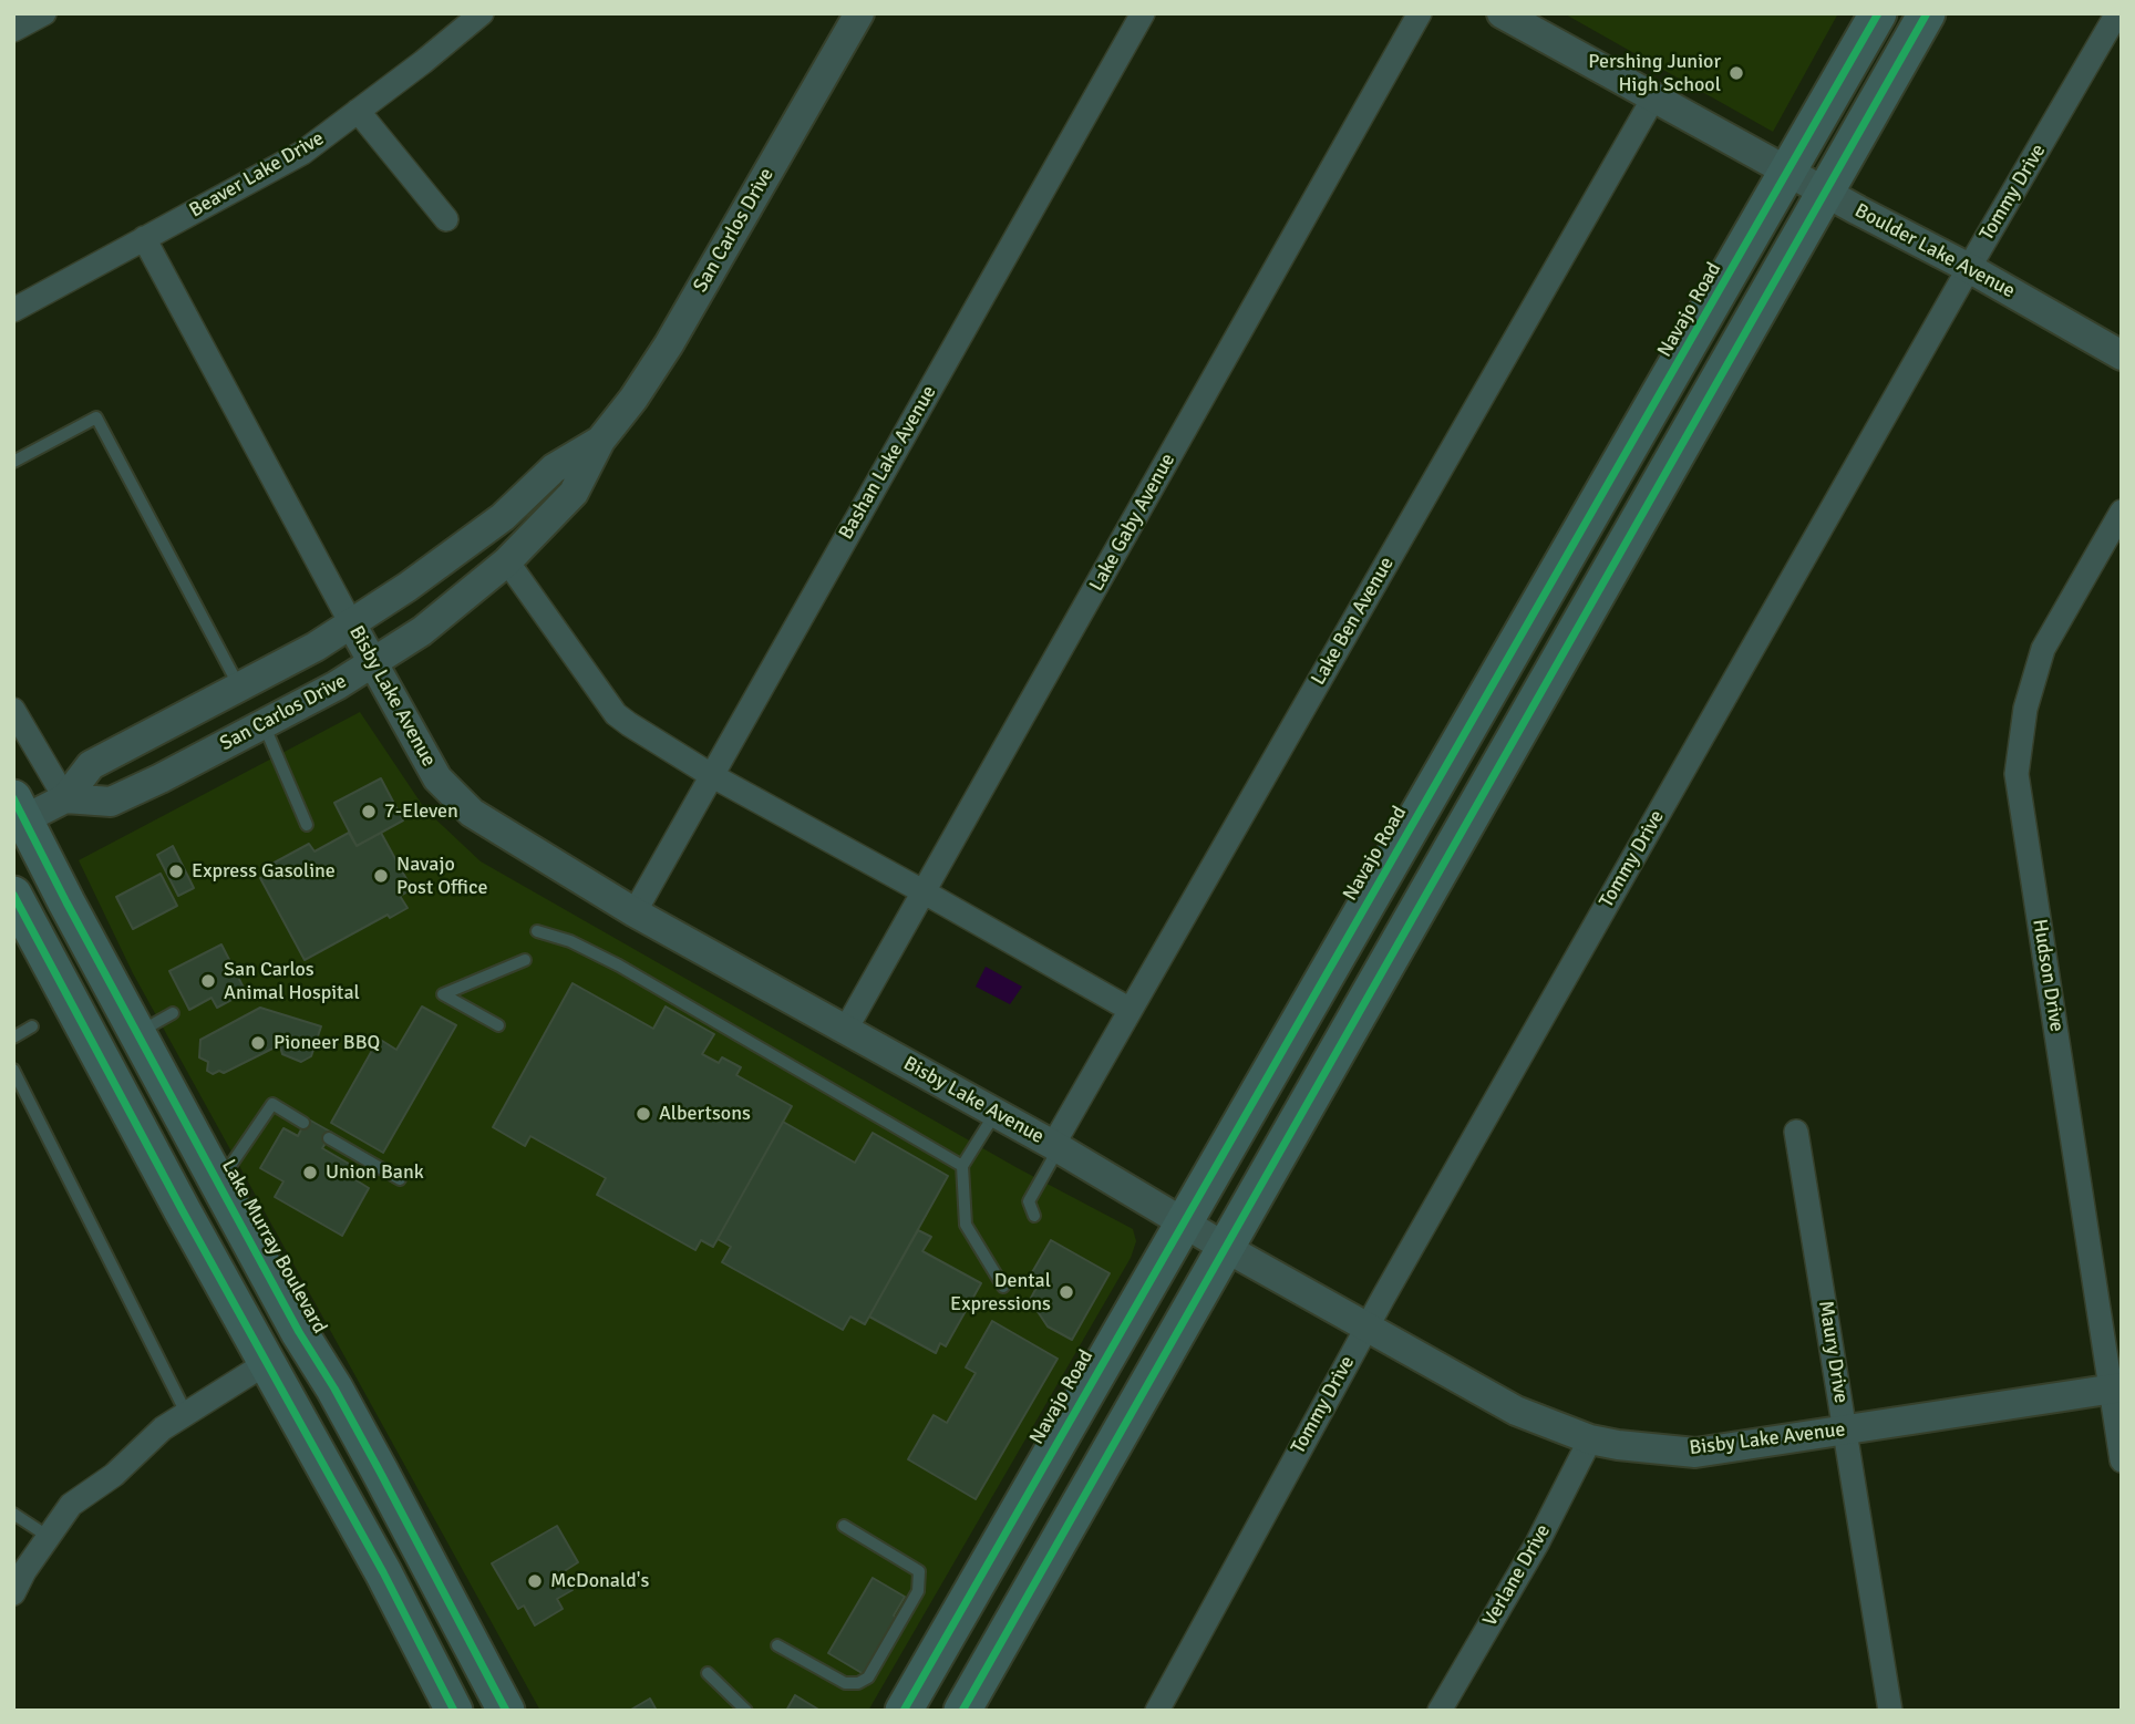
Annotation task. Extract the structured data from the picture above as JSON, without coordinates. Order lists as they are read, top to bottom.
{
  "streets": {
    "main road": ["Navajo Road", "Lake Murray Boulevard"],
    "street": [
      "Beaver Lake Drive",
      "Tommy Drive",
      "San Carlos Drive",
      "Boulder Lake Avenue",
      "Bashan Lake Avenue",
      "Lake Gaby Avenue",
      "Lake Ben Avenue",
      "Bisby Lake Avenue",
      "Hudson Drive",
      "Maury Drive",
      "Verlane Drive"
    ]
  },
  "crossings": [
    ["Beaver Lake Drive", "Bisby Lake Avenue"],
    ["Tommy Drive", "Boulder Lake Avenue"],
    ["Tommy Drive", "Bisby Lake Avenue"],
    ["San Carlos Drive", "Bisby Lake Avenue"],
    ["San Carlos Drive", "Lake Murray Boulevard"],
    ["Boulder Lake Avenue", "Navajo Road"],
    ["Boulder Lake Avenue", "Lake Ben Avenue"],
    ["Navajo Road", "Bisby Lake Avenue"],
    ["Bashan Lake Avenue", "Bisby Lake Avenue"],
    ["Lake Gaby Avenue", "Bisby Lake Avenue"],
    ["Lake Ben Avenue", "Bisby Lake Avenue"],
    ["Bisby Lake Avenue", "Hudson Drive"],
    ["Bisby Lake Avenue", "Maury Drive"],
    ["Bisby Lake Avenue", "Verlane Drive"]
  ],
  "places": [
    "Pershing Junior High School",
    "7-Eleven",
    "Express Gasoline",
    "Navajo Post Office",
    "San Carlos Animal Hospital",
    "Pioneer BBQ",
    "Albertsons",
    "Union Bank",
    "Dental Expressions",
    "McDonald's"
  ]
}
